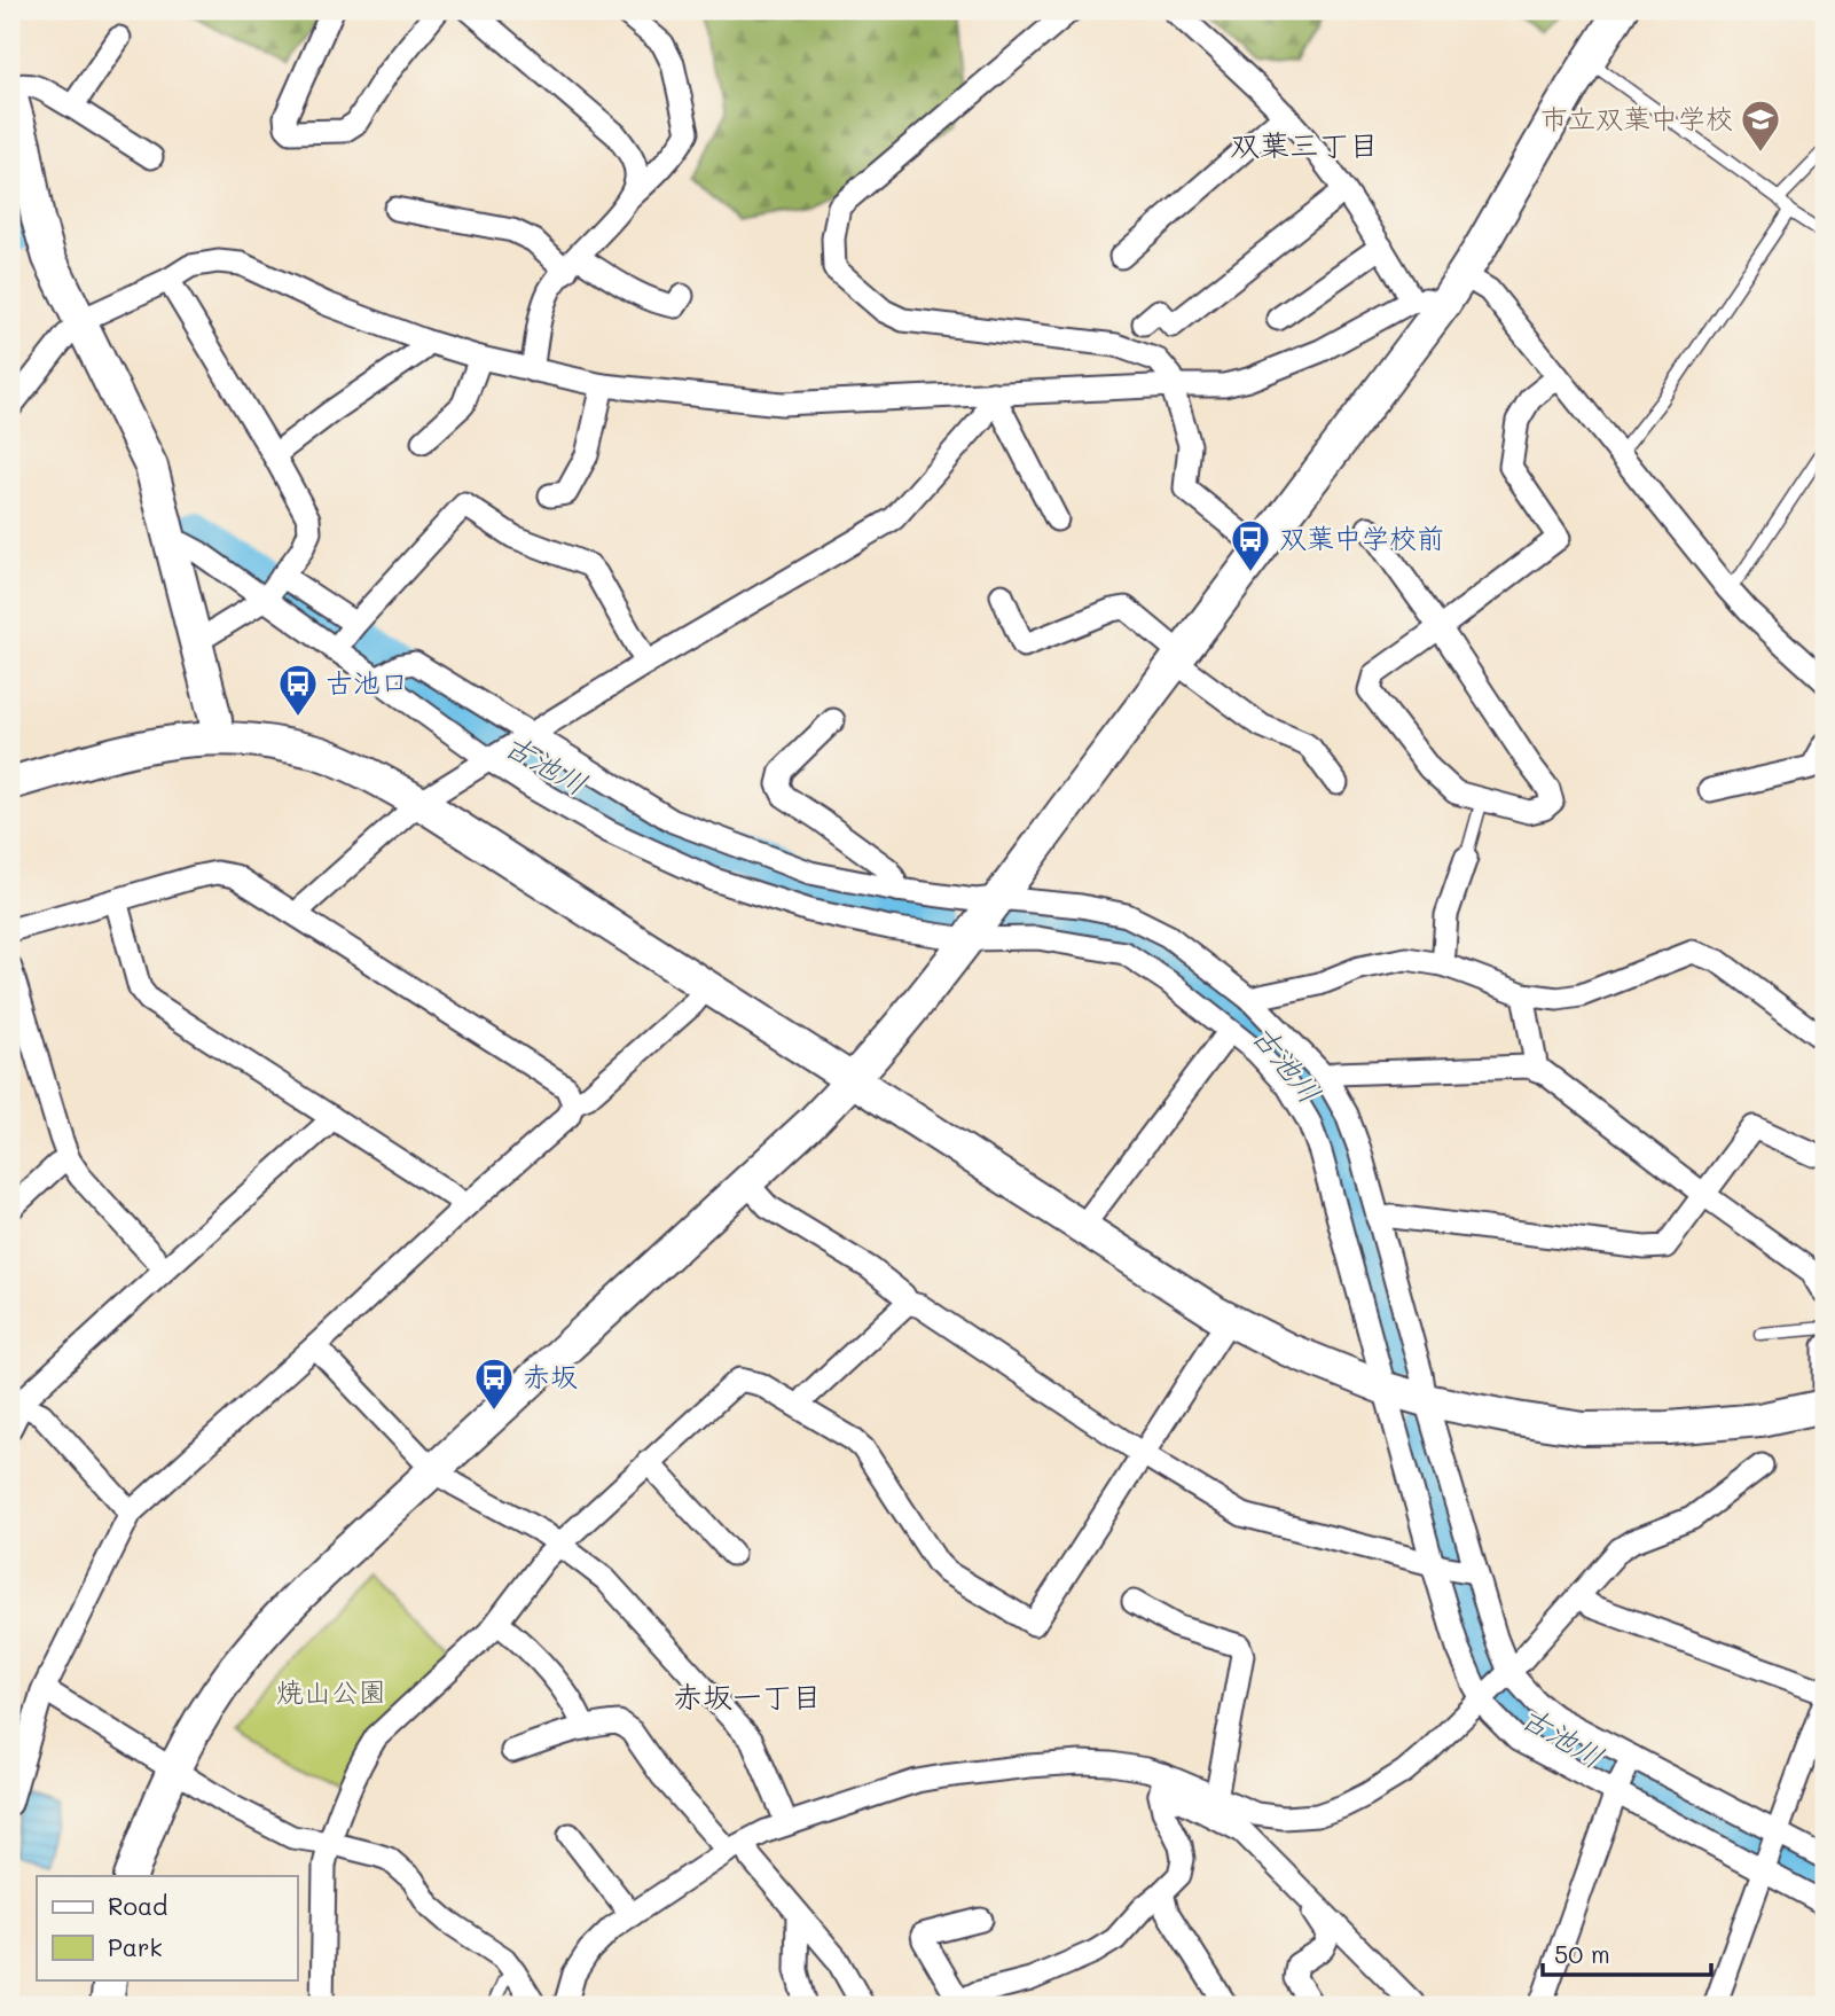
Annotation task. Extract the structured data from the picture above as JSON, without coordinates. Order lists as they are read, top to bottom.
{
  "districts": ["双葉三丁目", "赤坂一丁目"],
  "water": ["古池川"],
  "parks": ["焼山公園"],
  "places": {
    "school or university": ["市立双葉中学校"],
    "bus stop": ["双葉中学校前", "古池口", "赤坂"]
  },
  "legend": ["Road", "Park"],
  "scale_bar": "50 m"
}
